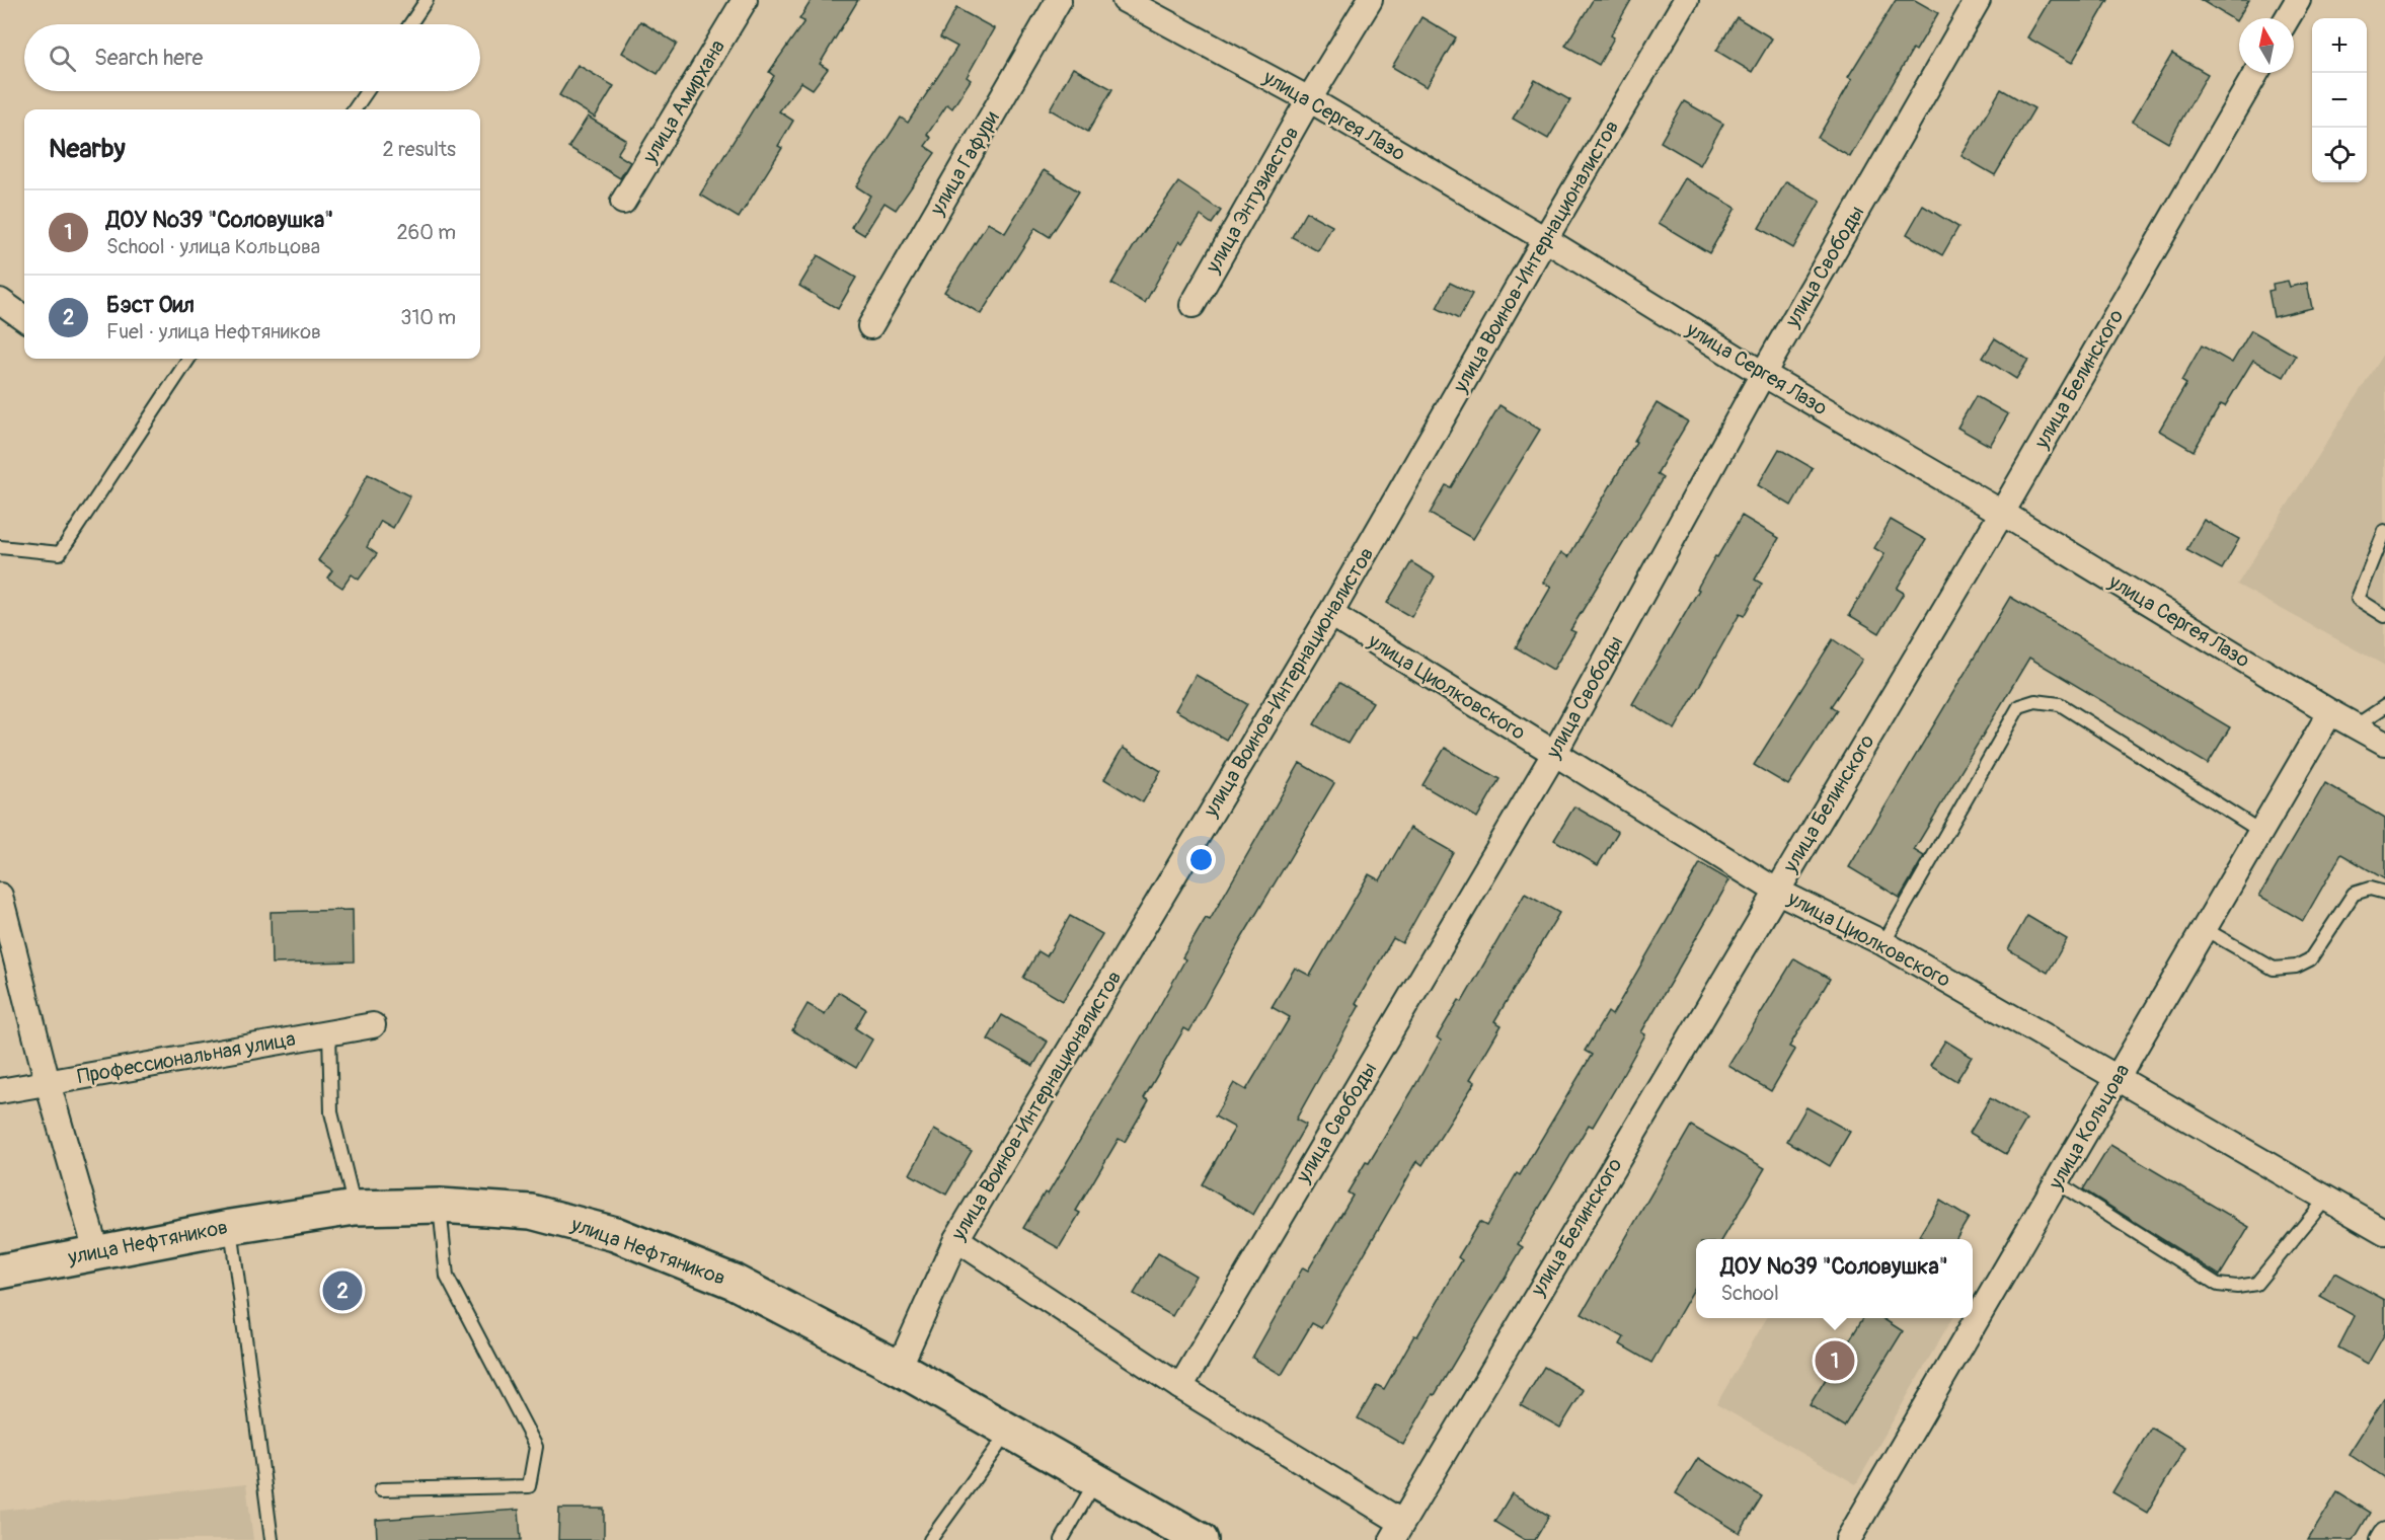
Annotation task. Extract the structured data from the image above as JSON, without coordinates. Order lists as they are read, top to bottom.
{
  "streets": {
    "main road": ["улица Нефтяников"],
    "street": [
      "улица Амирхана",
      "улица Сергея Лазо",
      "улица Гафури",
      "улица Энтузиастов",
      "улица Воинов-Интернационалистов",
      "улица Свободы",
      "улица Белинского",
      "улица Циолковского",
      "Профессиональная улица",
      "улица Кольцова"
    ]
  },
  "crossings": [
    ["улица Сергея Лазо", "улица Энтузиастов"],
    ["улица Сергея Лазо", "улица Воинов-Интернационалистов"],
    ["улица Сергея Лазо", "улица Свободы"],
    ["улица Сергея Лазо", "улица Белинского"],
    ["улица Сергея Лазо", "улица Кольцова"],
    ["улица Воинов-Интернационалистов", "улица Циолковского"],
    ["улица Воинов-Интернационалистов", "улица Нефтяников"],
    ["улица Свободы", "улица Циолковского"],
    ["улица Белинского", "улица Циолковского"],
    ["улица Циолковского", "улица Кольцова"]
  ],
  "north": "top",
  "page": {
    "map_buttons": ["+", "−"],
    "search": "Search here",
    "heading": ["Nearby", "2 results"],
    "list": [
      {
        "mark": "1",
        "name": "ДОУ №39 \"Соловушка\"",
        "note": "School · улица Кольцова",
        "value": "260 m"
      },
      {
        "mark": "2",
        "name": "Бэст Оил",
        "note": "Fuel · улица Нефтяников",
        "value": "310 m"
      }
    ],
    "popup": ["ДОУ №39 \"Соловушка\"", "School"],
    "pins": ["2", "1"]
  }
}
